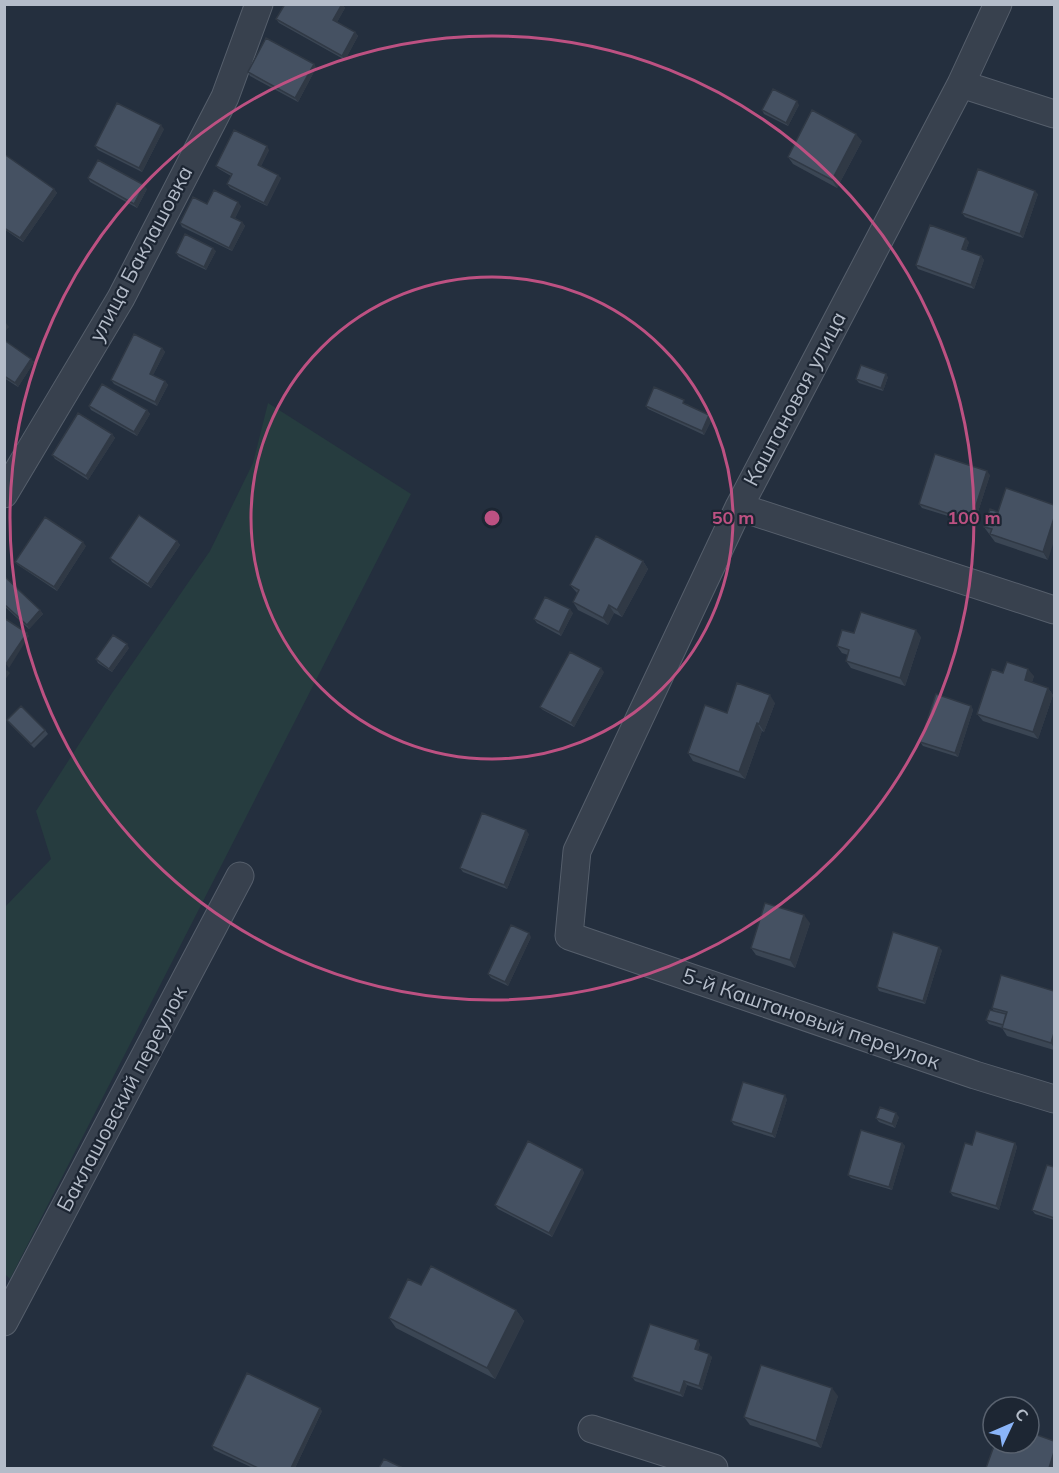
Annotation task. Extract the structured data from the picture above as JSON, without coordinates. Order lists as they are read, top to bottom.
{
  "streets": {
    "street": [
      "улица Баклашовка",
      "Каштановая улица",
      "5-й Каштановый переулок",
      "Баклашовский переулок"
    ]
  },
  "crossings": [
    ["Каштановая улица", "5-й Каштановый переулок"]
  ],
  "north": "top right",
  "rings": ["50 m", "100 m"]
}
